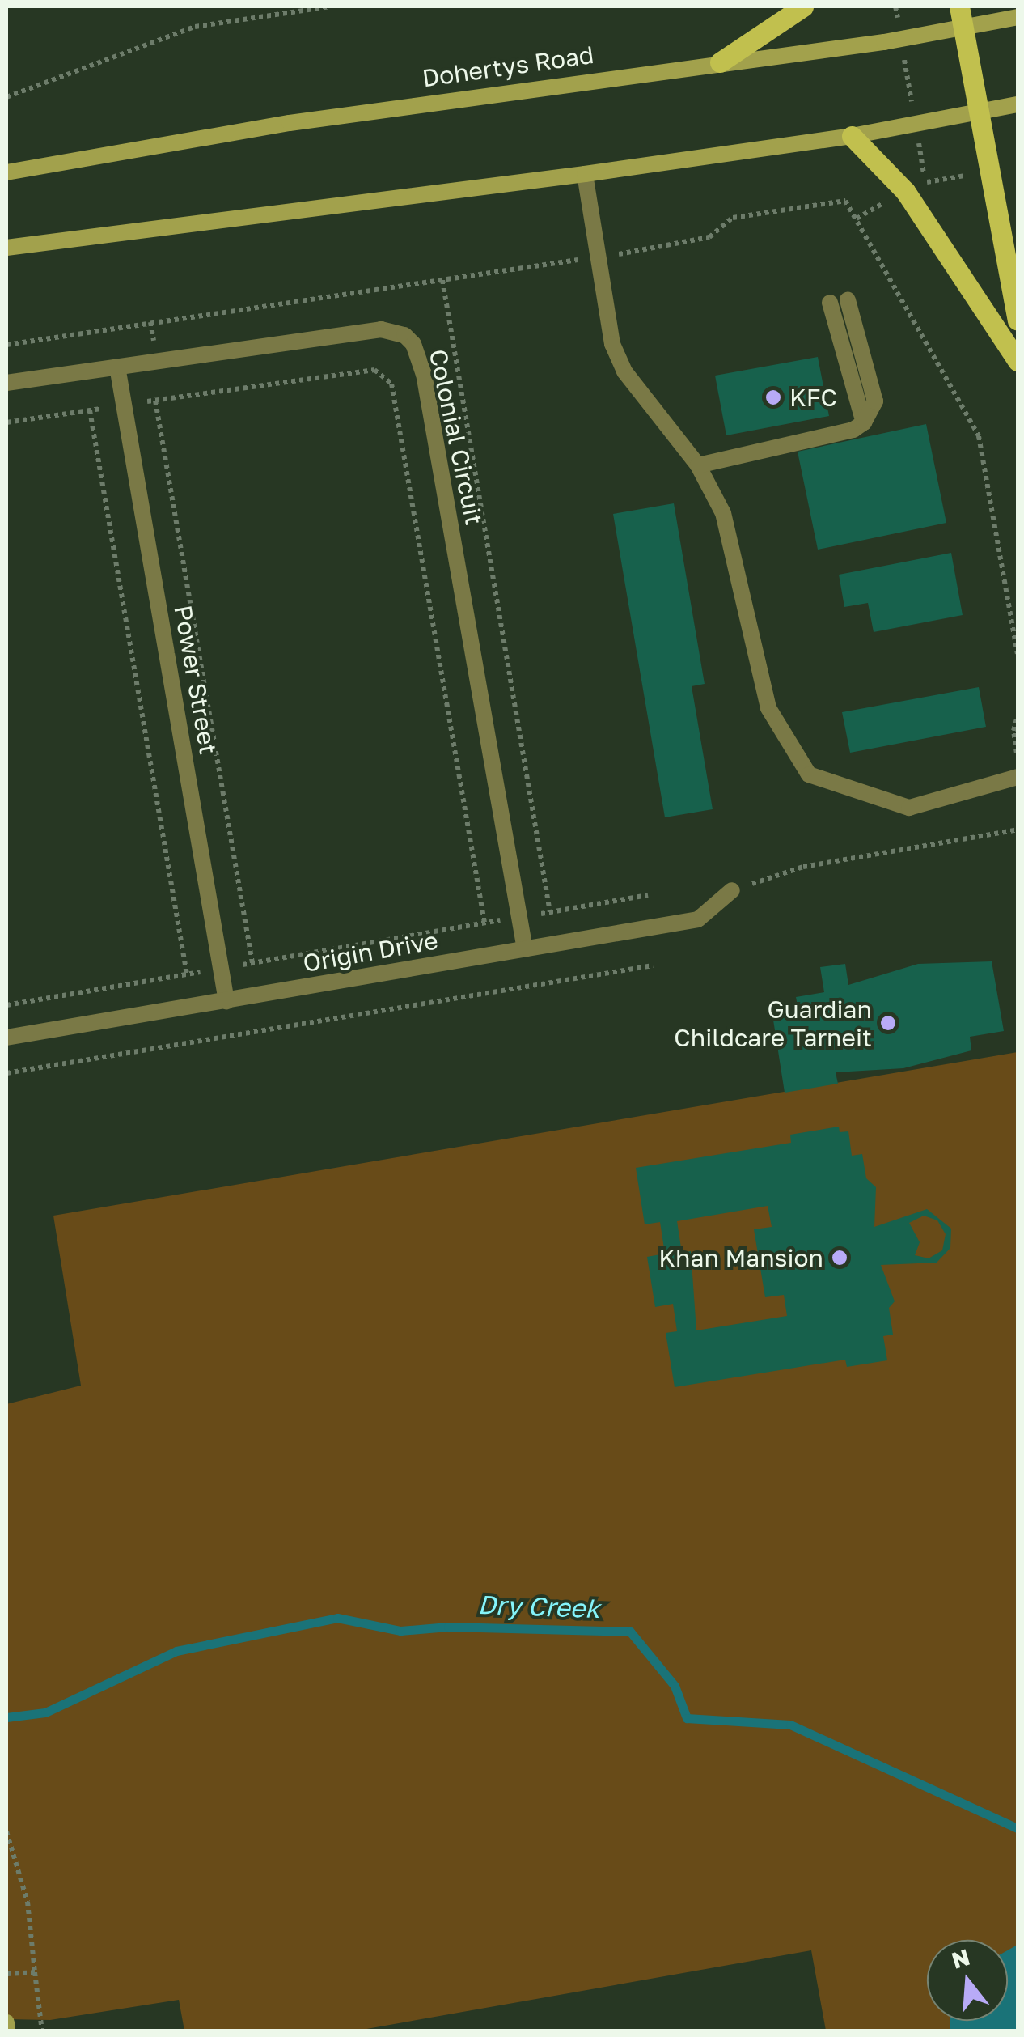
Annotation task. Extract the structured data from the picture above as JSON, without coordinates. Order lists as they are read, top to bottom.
{
  "streets": {
    "street": [
      "Dohertys Road",
      "Colonial Circuit",
      "Power Street",
      "Origin Drive"
    ]
  },
  "crossings": [
    ["Colonial Circuit", "Power Street"],
    ["Colonial Circuit", "Origin Drive"],
    ["Power Street", "Origin Drive"]
  ],
  "water": ["Dry Creek"],
  "places": ["KFC", "Guardian Childcare Tarneit", "Khan Mansion"],
  "north": "top"
}
